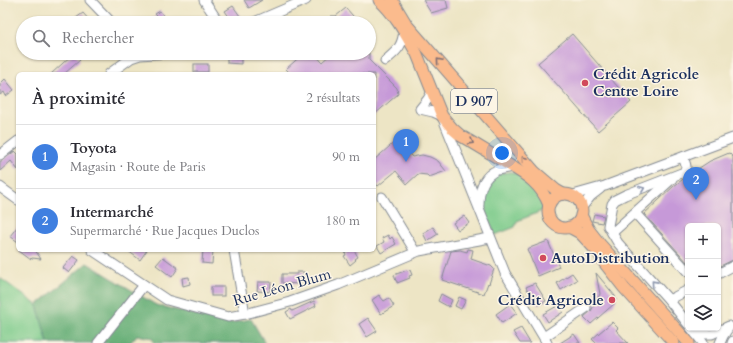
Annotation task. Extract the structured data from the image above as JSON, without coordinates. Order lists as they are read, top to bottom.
{
  "streets": {
    "main road": ["D 907"],
    "street": ["Rue Léon Blum"]
  },
  "places": ["Crédit Agricole Centre Loire", "AutoDistribution", "Crédit Agricole"],
  "page": {
    "search": "Rechercher",
    "heading": ["À proximité", "2 résultats"],
    "list": [
      {
        "mark": "1",
        "name": "Toyota",
        "note": "Magasin · Route de Paris",
        "value": "90 m"
      },
      {
        "mark": "2",
        "name": "Intermarché",
        "note": "Supermarché · Rue Jacques Duclos",
        "value": "180 m"
      }
    ],
    "pins": ["1", "2"],
    "map_buttons": ["+", "−"]
  }
}
